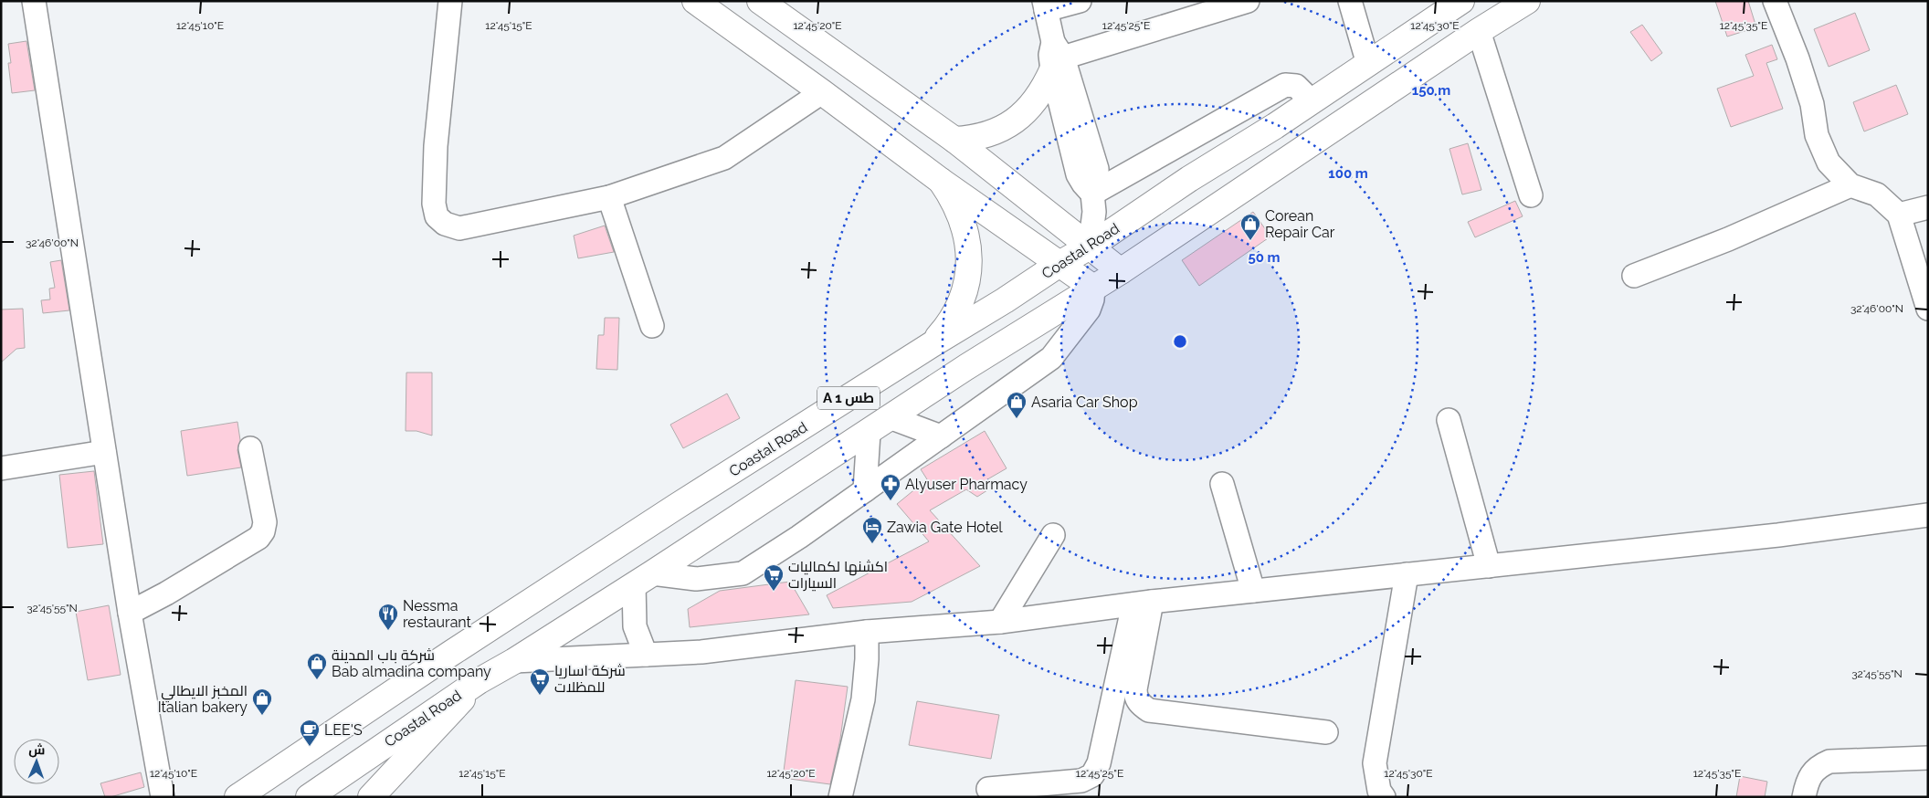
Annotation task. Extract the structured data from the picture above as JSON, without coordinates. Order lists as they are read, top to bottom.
{
  "streets": {
    "main road": ["Coastal Road", "A 1 طس"]
  },
  "places": {
    "shop": [
      "Corean Repair Car",
      "Asaria Car Shop",
      "شركة باب المدينة Bab almadina company",
      "المخبز الايطالي Italian bakery"
    ],
    "pharmacy": ["Alyuser Pharmacy"],
    "hotel": ["Zawia Gate Hotel"],
    "supermarket": ["اكشنها لكماليات السيارات", "شركة اساريا للمظلات"],
    "restaurant": ["Nessma restaurant"],
    "cafe": ["LEE'S"]
  },
  "north": "top",
  "coordinates": [
    "12°45'10\"E",
    "12°45'15\"E",
    "12°45'20\"E",
    "12°45'25\"E",
    "12°45'30\"E",
    "12°45'35\"E",
    "32°46'00\"N",
    "32°45'55\"N"
  ],
  "rings": ["150 m", "100 m", "50 m"]
}
